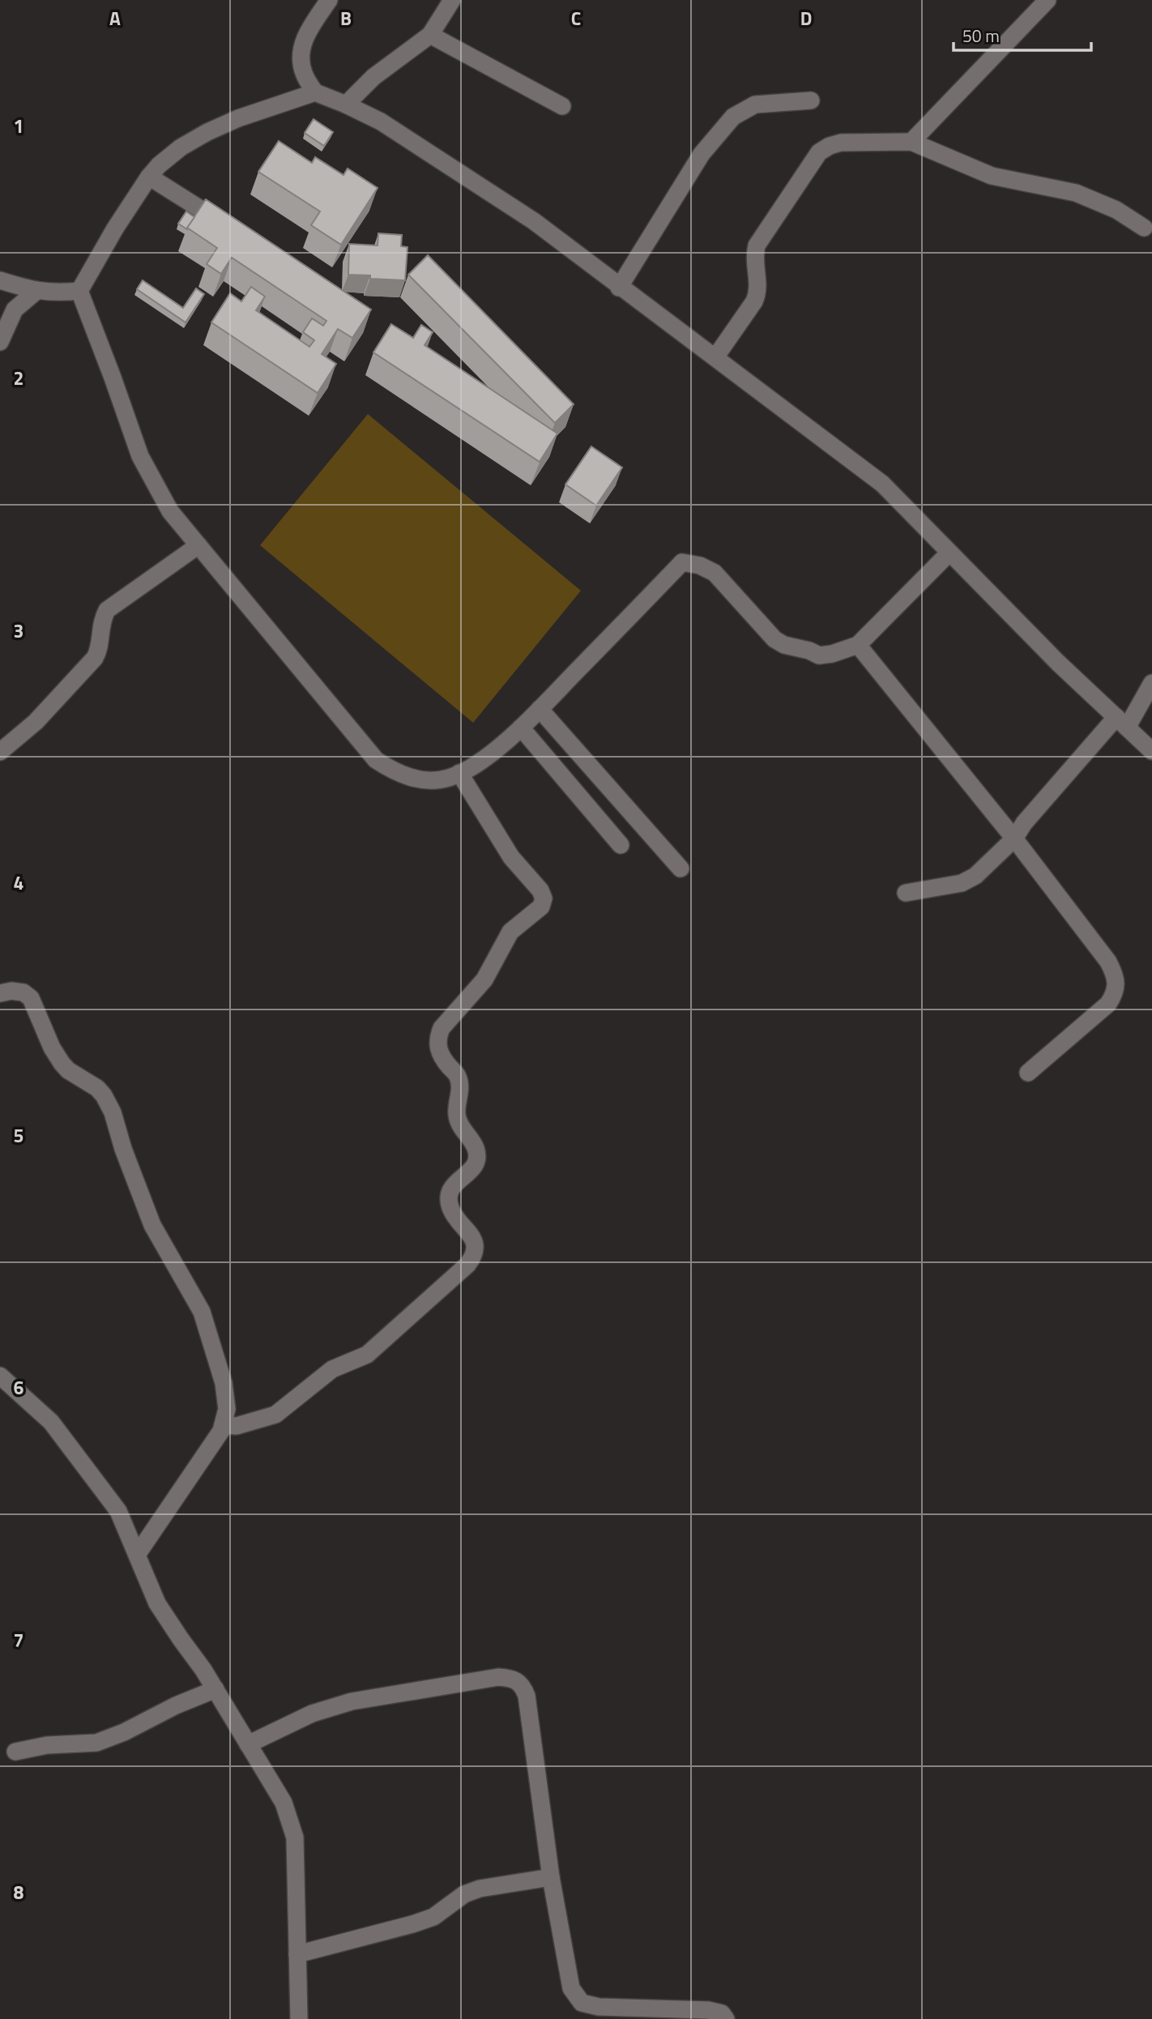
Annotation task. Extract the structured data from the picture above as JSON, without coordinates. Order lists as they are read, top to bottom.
{
  "scale_bar": "50 m",
  "grid": {
    "columns": [
      "A",
      "B",
      "C",
      "D"
    ],
    "rows": [
      "1",
      "2",
      "3",
      "4",
      "5",
      "6",
      "7",
      "8"
    ]
  }
}
